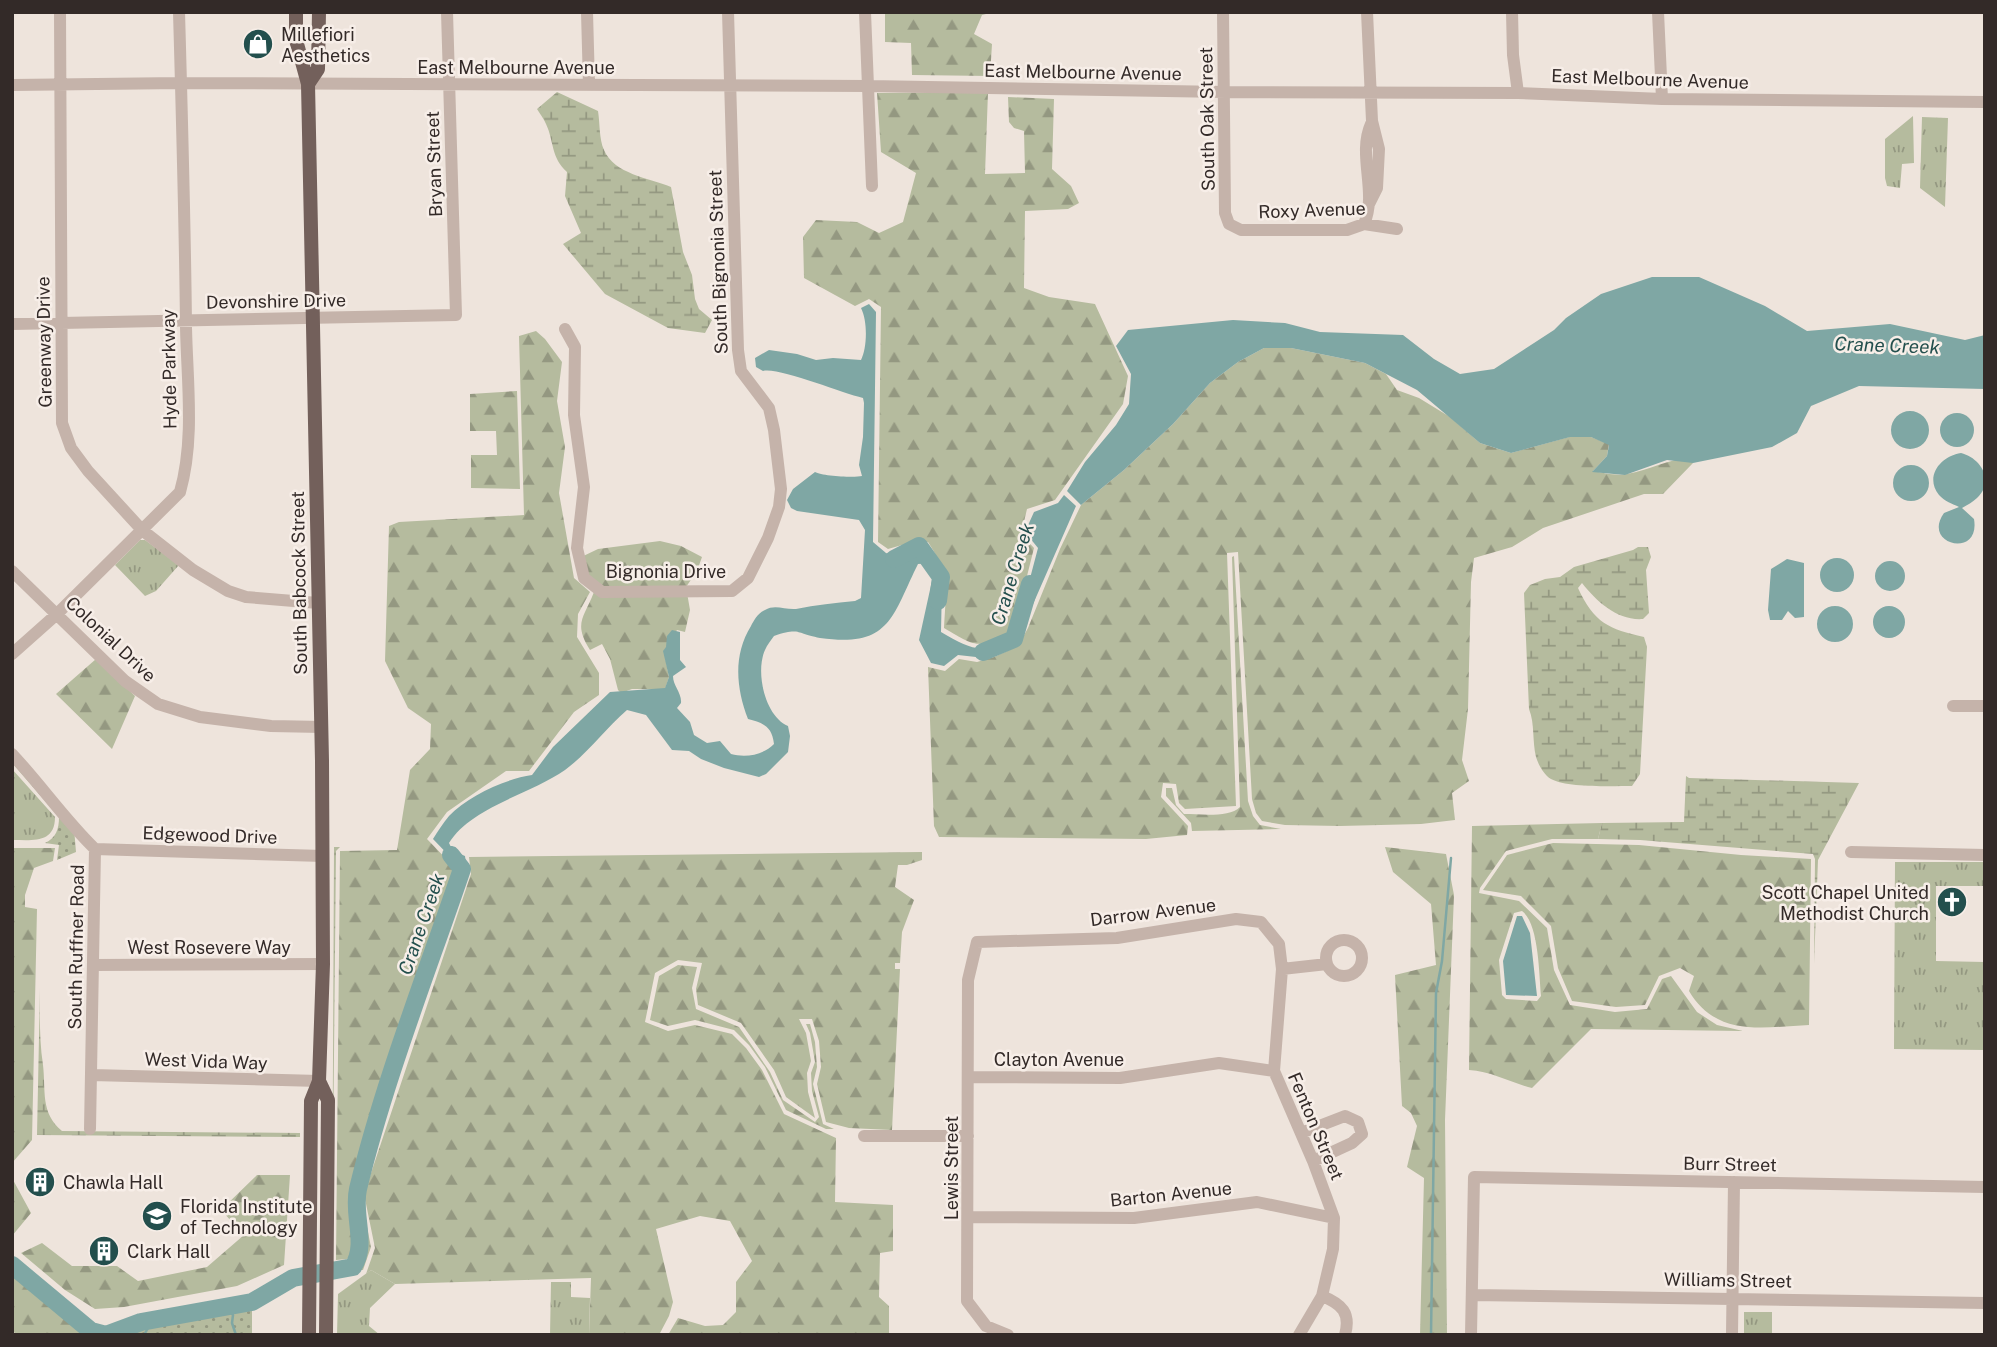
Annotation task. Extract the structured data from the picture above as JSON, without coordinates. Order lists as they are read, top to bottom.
{
  "streets": {
    "main road": ["South Babcock Street"],
    "street": [
      "East Melbourne Avenue",
      "South Oak Street",
      "Bryan Street",
      "Roxy Avenue",
      "South Bignonia Street",
      "Devonshire Drive",
      "Greenway Drive",
      "Hyde Parkway",
      "Bignonia Drive",
      "Colonial Drive",
      "Edgewood Drive",
      "Darrow Avenue",
      "South Ruffner Road",
      "West Rosevere Way",
      "Clayton Avenue",
      "West Vida Way",
      "Fenton Street",
      "Burr Street",
      "Lewis Street",
      "Barton Avenue",
      "Williams Street"
    ]
  },
  "crossings": [
    ["East Melbourne Avenue", "South Oak Street"],
    ["East Melbourne Avenue", "Bryan Street"],
    ["East Melbourne Avenue", "South Bignonia Street"],
    ["East Melbourne Avenue", "Greenway Drive"],
    ["East Melbourne Avenue", "Hyde Parkway"],
    ["East Melbourne Avenue", "South Babcock Street"],
    ["South Oak Street", "Roxy Avenue"],
    ["Bryan Street", "Devonshire Drive"],
    ["South Bignonia Street", "Bignonia Drive"],
    ["Devonshire Drive", "Greenway Drive"],
    ["Devonshire Drive", "Hyde Parkway"],
    ["Devonshire Drive", "South Babcock Street"],
    ["Greenway Drive", "Hyde Parkway"],
    ["Greenway Drive", "South Babcock Street"],
    ["Hyde Parkway", "Colonial Drive"],
    ["South Babcock Street", "Colonial Drive"],
    ["South Babcock Street", "Edgewood Drive"],
    ["South Babcock Street", "West Rosevere Way"],
    ["South Babcock Street", "West Vida Way"],
    ["Edgewood Drive", "South Ruffner Road"],
    ["Darrow Avenue", "Fenton Street"],
    ["Darrow Avenue", "Lewis Street"],
    ["South Ruffner Road", "West Rosevere Way"],
    ["South Ruffner Road", "West Vida Way"],
    ["Clayton Avenue", "Fenton Street"],
    ["Clayton Avenue", "Lewis Street"],
    ["Fenton Street", "Barton Avenue"],
    ["Burr Street", "Williams Street"],
    ["Lewis Street", "Barton Avenue"]
  ],
  "water": ["Crane Creek"],
  "places": {
    "shop": ["Millefiori Aesthetics"],
    "church": ["Scott Chapel United Methodist Church"],
    "building": ["Chawla Hall", "Clark Hall"],
    "school or university": ["Florida Institute of Technology"]
  }
}
